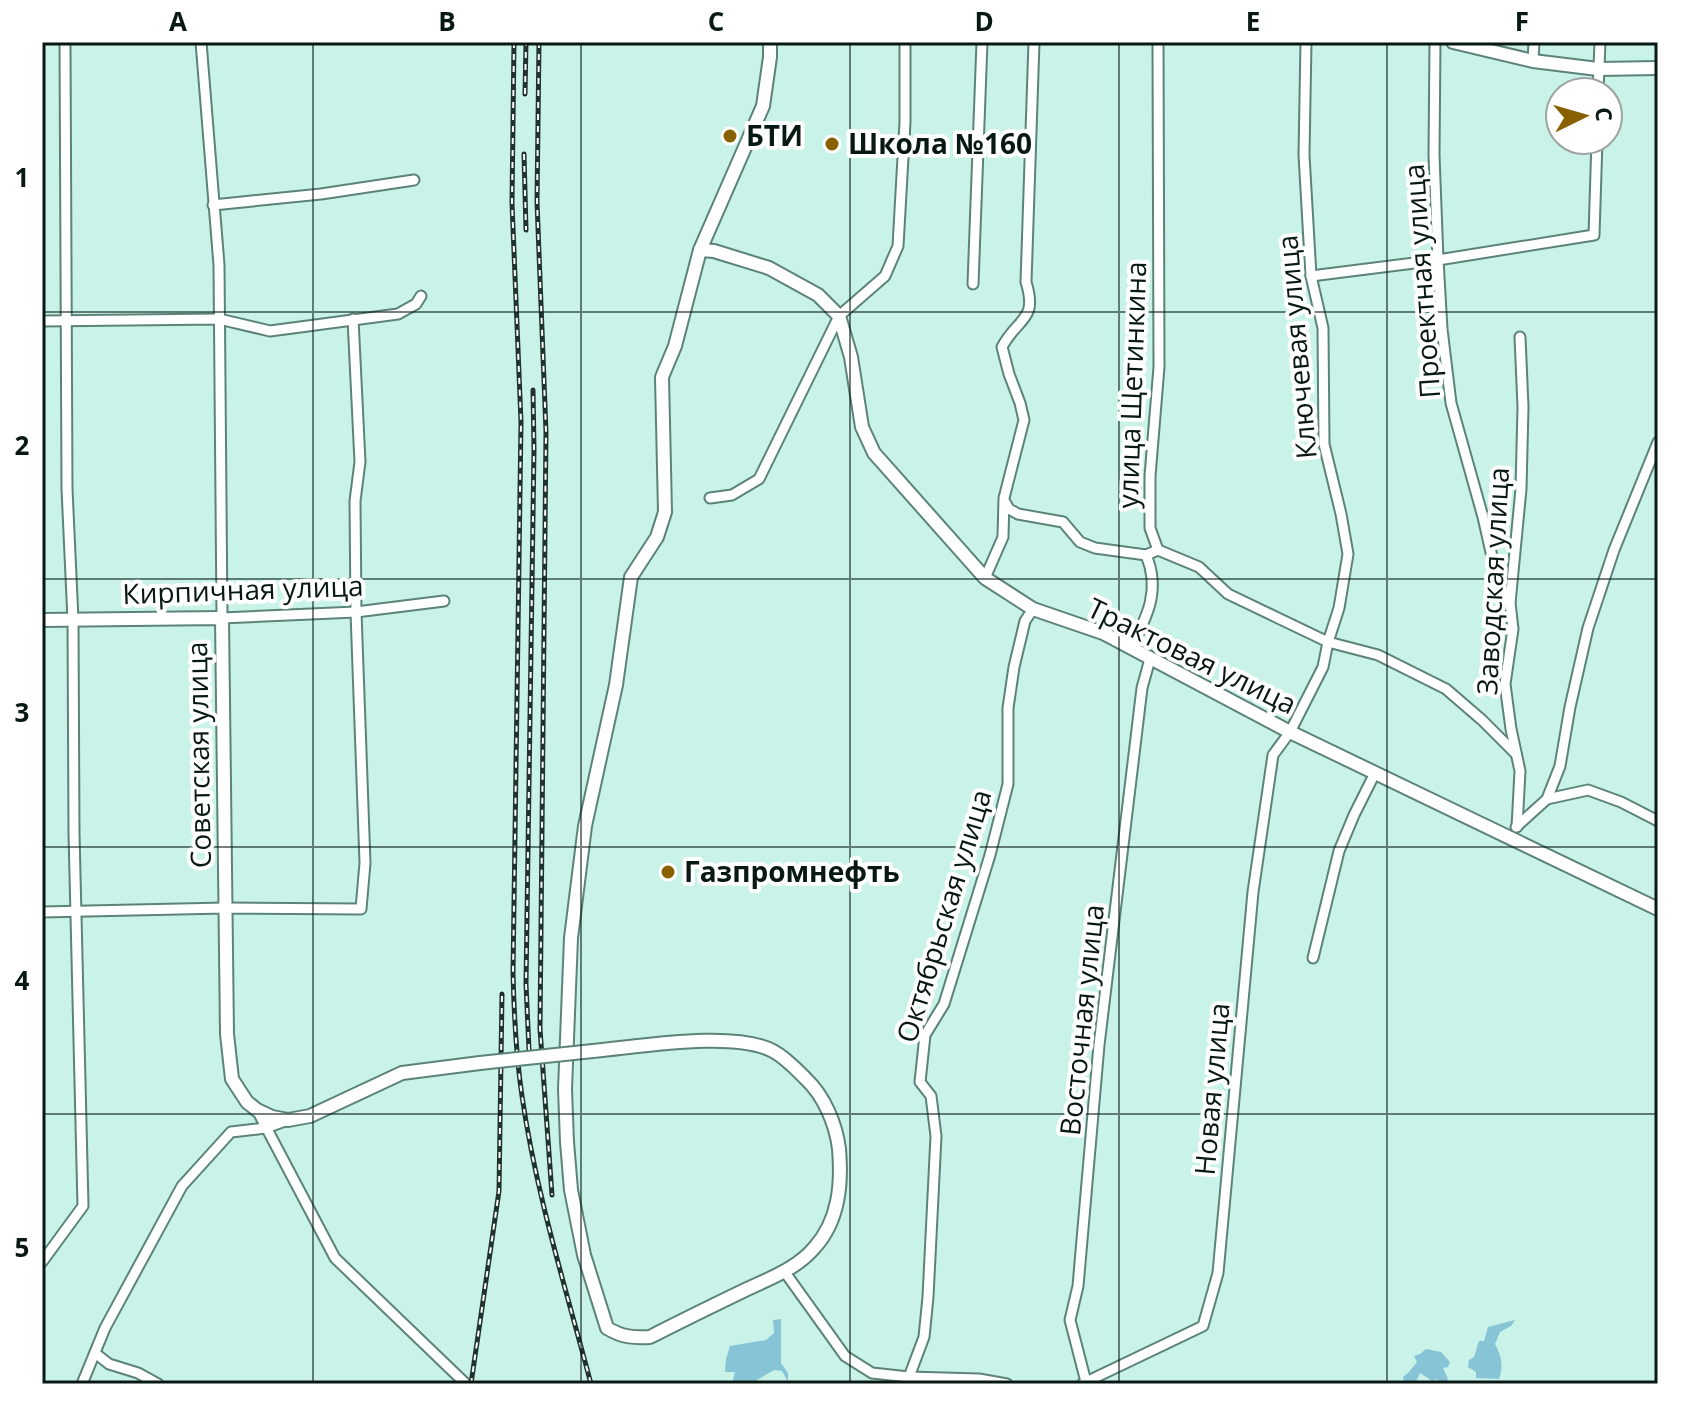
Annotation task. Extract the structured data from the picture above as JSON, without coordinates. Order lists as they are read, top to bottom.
{
  "streets": {
    "street": [
      "Проектная улица",
      "Ключевая улица",
      "улица Щетинкина",
      "Заводская улица",
      "Кирпичная улица",
      "Трактовая улица",
      "Советская улица",
      "Октябрьская улица",
      "Восточная улица",
      "Новая улица"
    ]
  },
  "crossings": [
    ["Проектная улица", "Заводская улица"],
    ["Ключевая улица", "Трактовая улица"],
    ["Ключевая улица", "Новая улица"],
    ["Заводская улица", "Трактовая улица"],
    ["Кирпичная улица", "Советская улица"],
    ["Трактовая улица", "Октябрьская улица"],
    ["Трактовая улица", "Восточная улица"],
    ["Трактовая улица", "Новая улица"],
    ["Восточная улица", "Новая улица"]
  ],
  "places": ["БТИ", "Школа №160", "Газпромнефть"],
  "north": "right",
  "grid": {
    "columns": [
      "A",
      "B",
      "C",
      "D",
      "E",
      "F"
    ],
    "rows": [
      "1",
      "2",
      "3",
      "4",
      "5"
    ]
  }
}
